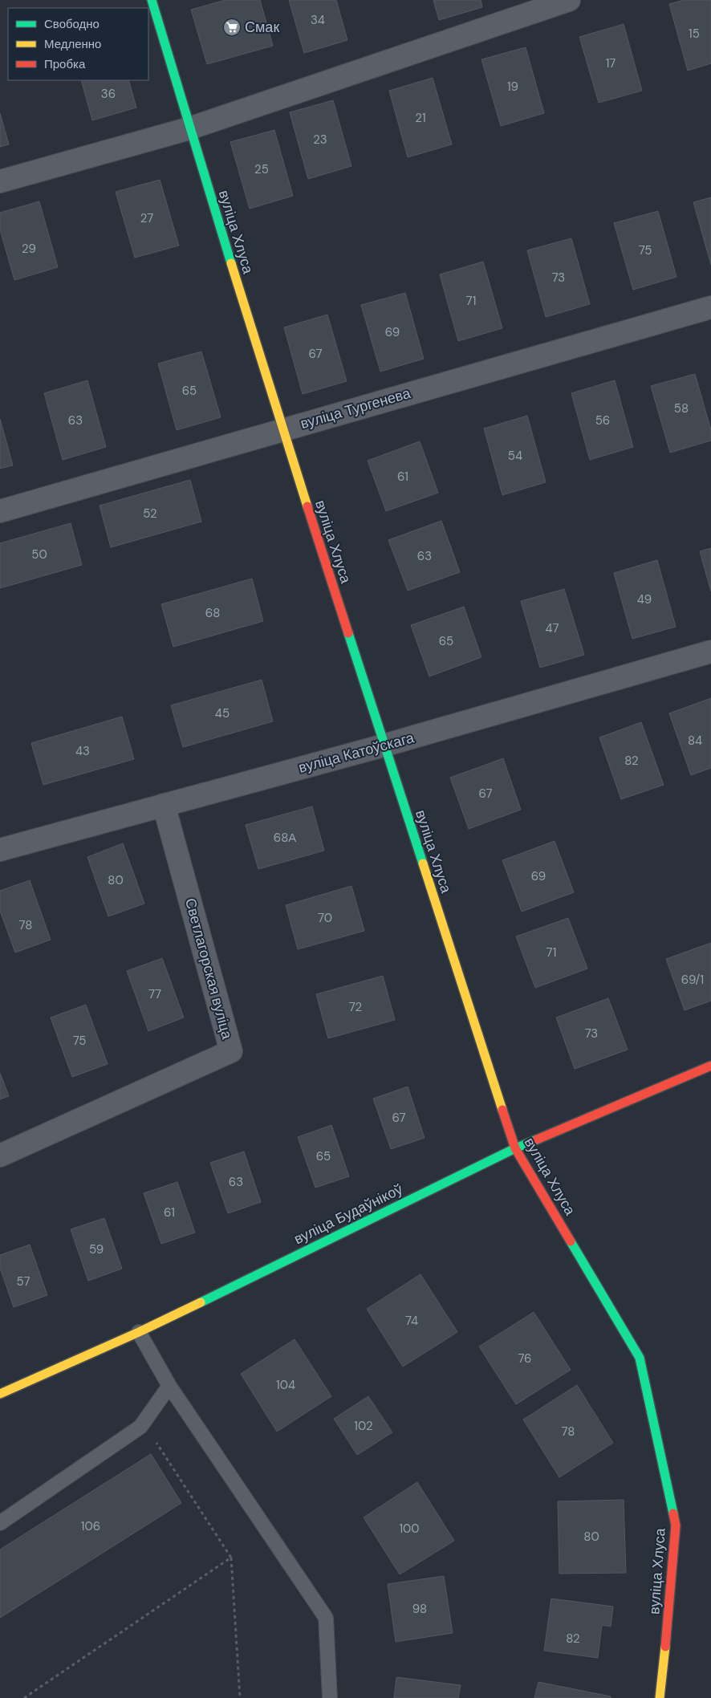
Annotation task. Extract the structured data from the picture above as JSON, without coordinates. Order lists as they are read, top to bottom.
{
  "streets": {
    "street": [
      "вуліца Хлуса",
      "вуліца Тургенева",
      "вуліца Катоўскага",
      "Светлагорская вуліца",
      "вуліца Будаўнікоў"
    ]
  },
  "crossings": [
    ["вуліца Хлуса", "вуліца Тургенева"],
    ["вуліца Хлуса", "вуліца Катоўскага"],
    ["вуліца Хлуса", "вуліца Будаўнікоў"],
    ["вуліца Катоўскага", "Светлагорская вуліца"]
  ],
  "places": {
    "supermarket": ["Смак"]
  },
  "house_numbers": [
    "34",
    "15",
    "17",
    "19",
    "36",
    "21",
    "23",
    "25",
    "27",
    "29",
    "75",
    "73",
    "71",
    "69",
    "67",
    "65",
    "58",
    "63",
    "56",
    "54",
    "61",
    "52",
    "50",
    "63",
    "49",
    "68",
    "47",
    "65",
    "45",
    "84",
    "43",
    "82",
    "67",
    "68А",
    "69",
    "80",
    "70",
    "78",
    "71",
    "69/1",
    "77",
    "72",
    "73",
    "75",
    "67",
    "65",
    "63",
    "61",
    "59",
    "57",
    "74",
    "76",
    "104",
    "102",
    "78",
    "106",
    "100",
    "80",
    "98",
    "82"
  ],
  "legend": ["Свободно", "Медленно", "Пробка"]
}
